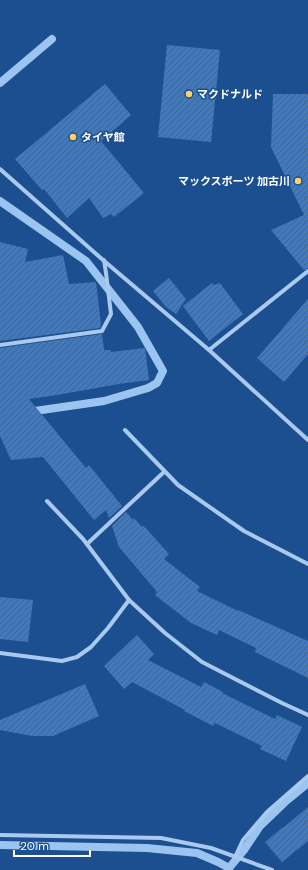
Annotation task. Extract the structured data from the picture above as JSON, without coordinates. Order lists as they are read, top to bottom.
{
  "places": ["マクドナルド", "タイヤ館", "マックスポーツ 加古川"],
  "scale_bar": "20 m"
}
